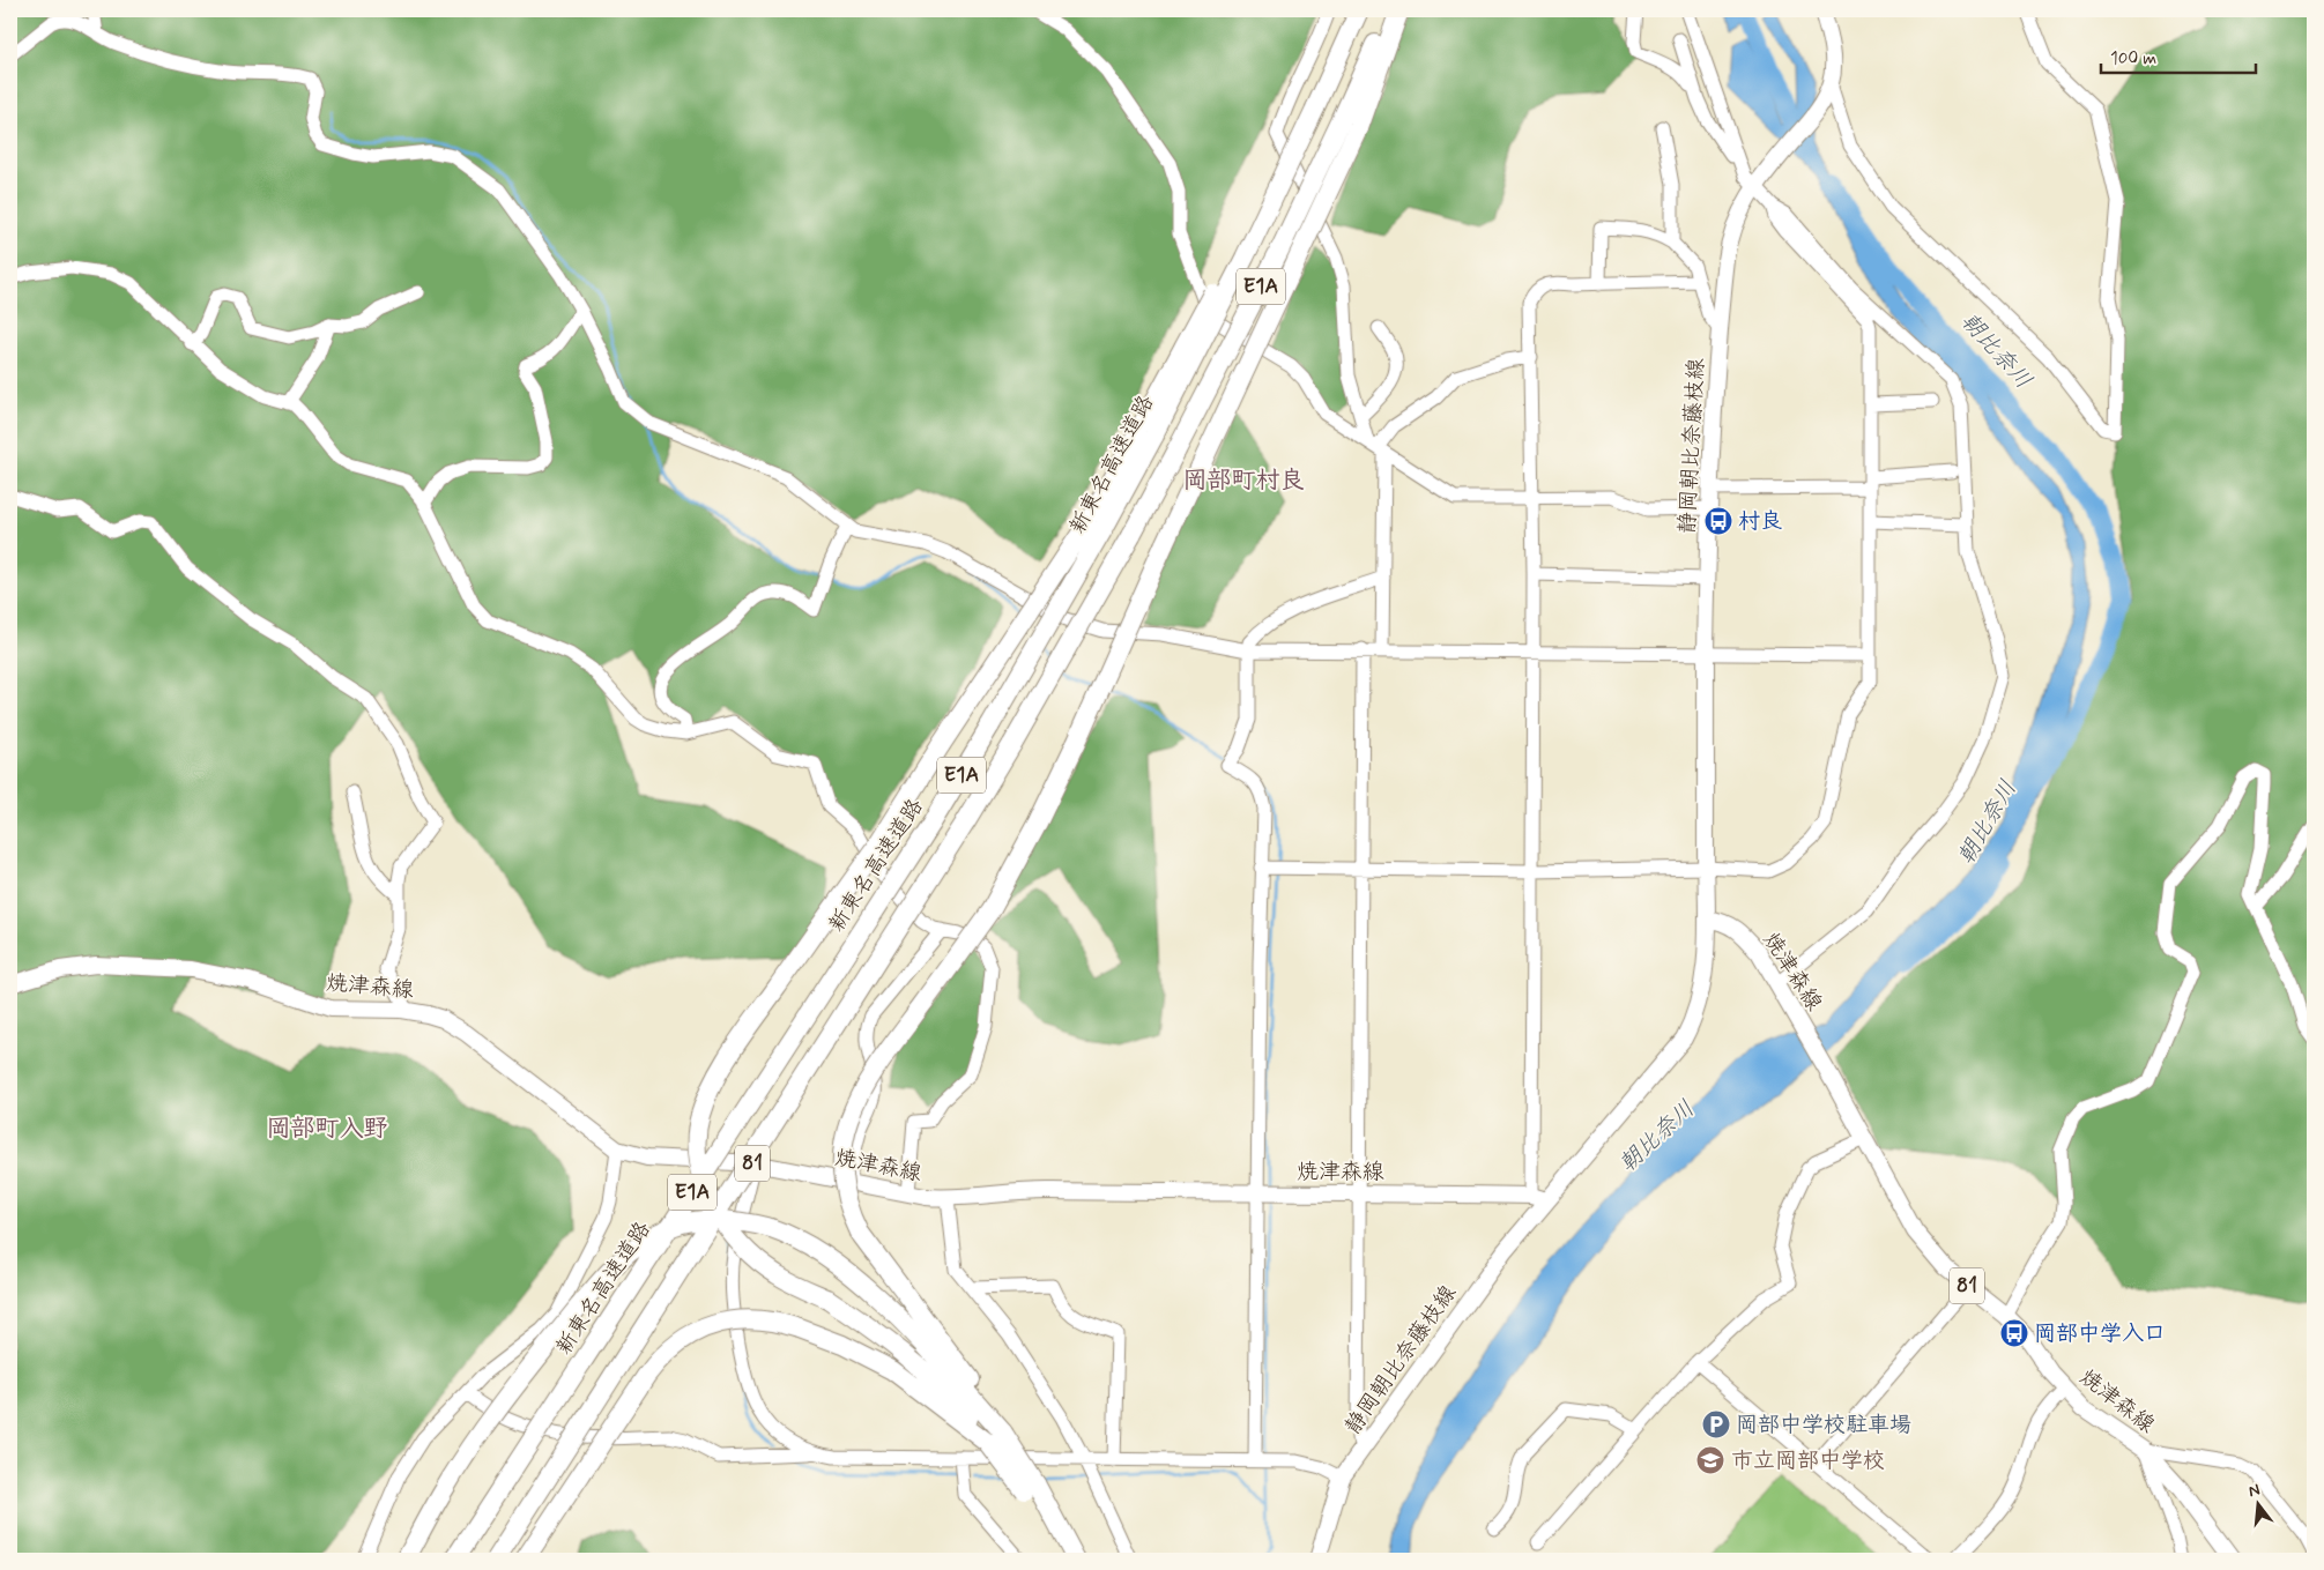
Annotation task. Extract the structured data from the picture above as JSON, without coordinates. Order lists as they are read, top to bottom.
{
  "streets": {
    "highway": ["E1A", "新東名高速道路"],
    "main road": ["静岡朝比奈藤枝線", "焼津森線", "81"]
  },
  "crossings": [
    ["静岡朝比奈藤枝線", "焼津森線"]
  ],
  "districts": ["岡部町村良", "岡部町入野"],
  "water": ["朝比奈川"],
  "places": {
    "bus stop": ["村良", "岡部中学入口"],
    "parking": ["岡部中学校駐車場"],
    "school or university": ["市立岡部中学校"]
  },
  "scale_bar": "100 m",
  "north": "top"
}
